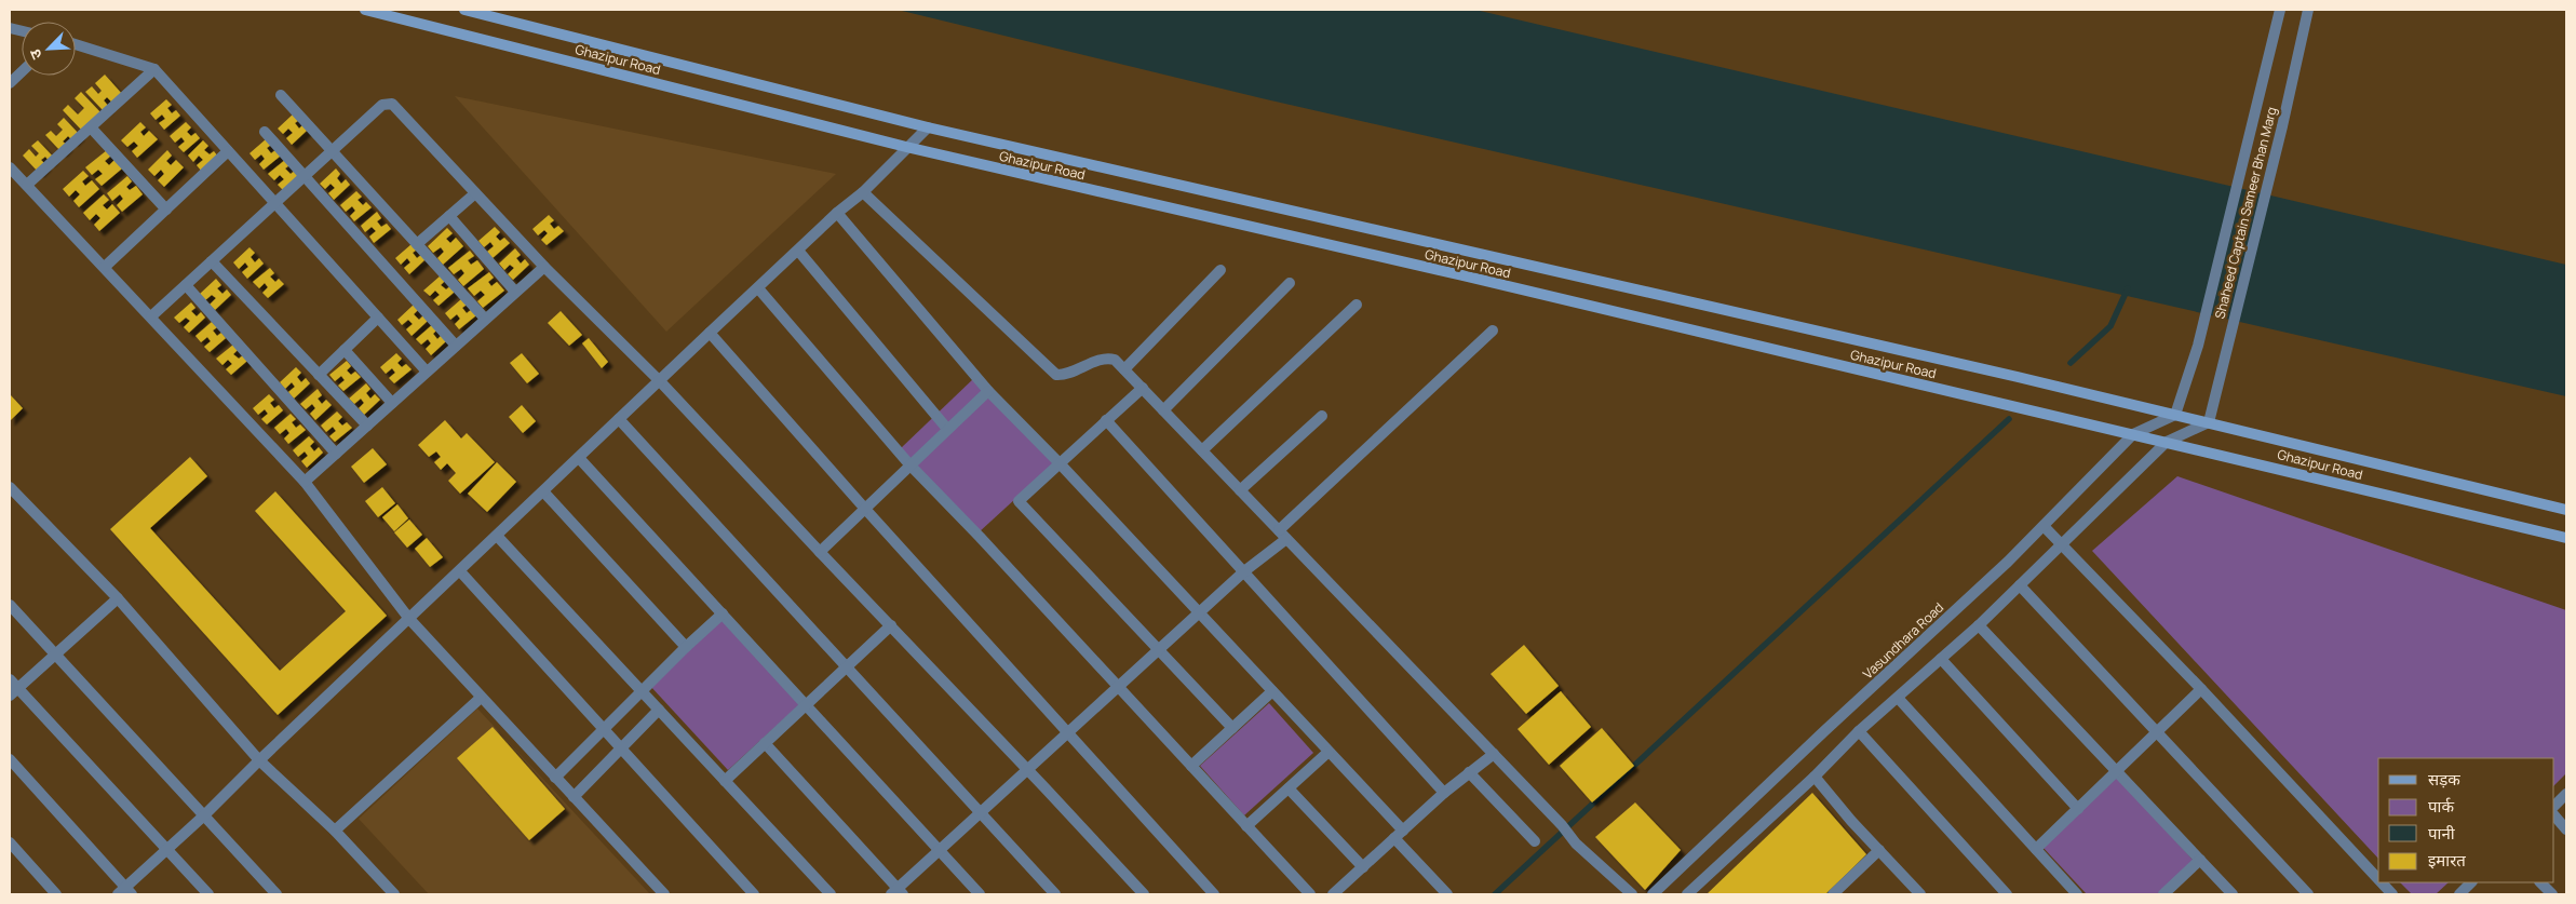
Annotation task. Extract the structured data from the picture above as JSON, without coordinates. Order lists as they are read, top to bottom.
{
  "streets": {
    "main road": ["Ghazipur Road"],
    "street": ["Shaheed Captain Sameer Bhan Marg", "Vasundhara Road"]
  },
  "crossings": [
    ["Ghazipur Road", "Shaheed Captain Sameer Bhan Marg"],
    ["Ghazipur Road", "Vasundhara Road"],
    ["Shaheed Captain Sameer Bhan Marg", "Vasundhara Road"]
  ],
  "legend": [
    "सड़क",
    "पार्क",
    "पानी",
    "इमारत"
  ],
  "north": "bottom left"
}
